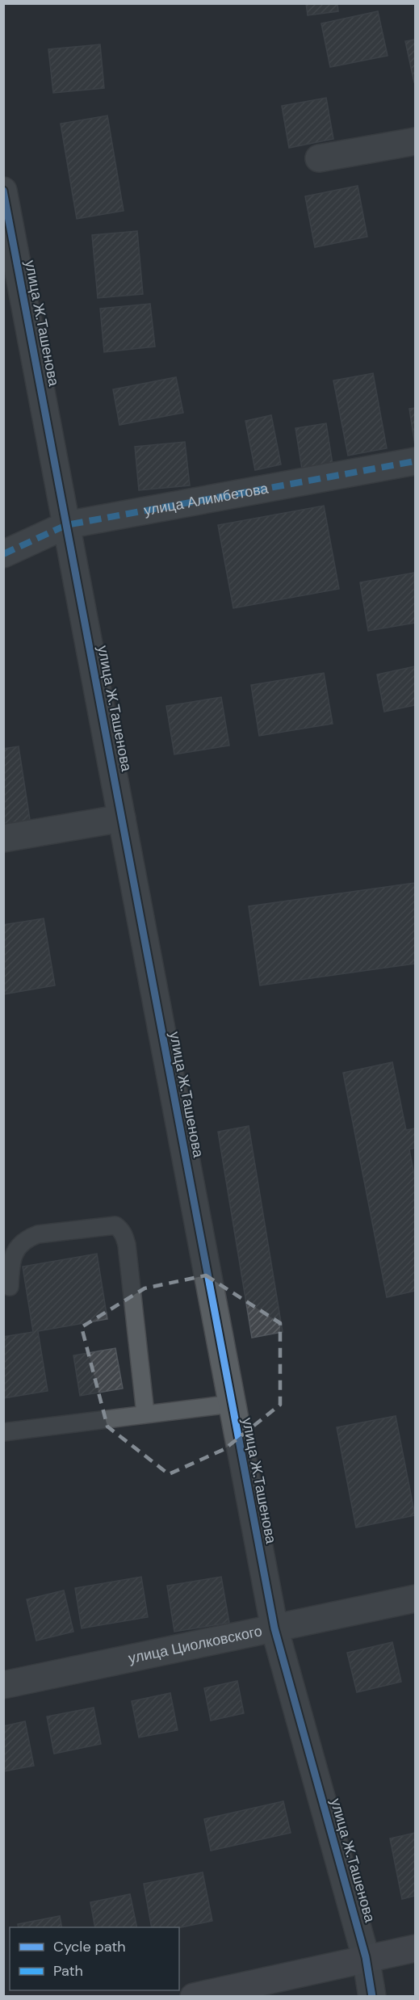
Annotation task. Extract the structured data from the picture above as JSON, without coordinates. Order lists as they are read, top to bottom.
{
  "streets": {
    "street": ["улица Ж.Ташенова", "улица Алимбетова", "улица Циолковского"]
  },
  "crossings": [
    ["улица Ж.Ташенова", "улица Алимбетова"],
    ["улица Ж.Ташенова", "улица Циолковского"]
  ],
  "legend": ["Cycle path", "Path"]
}
